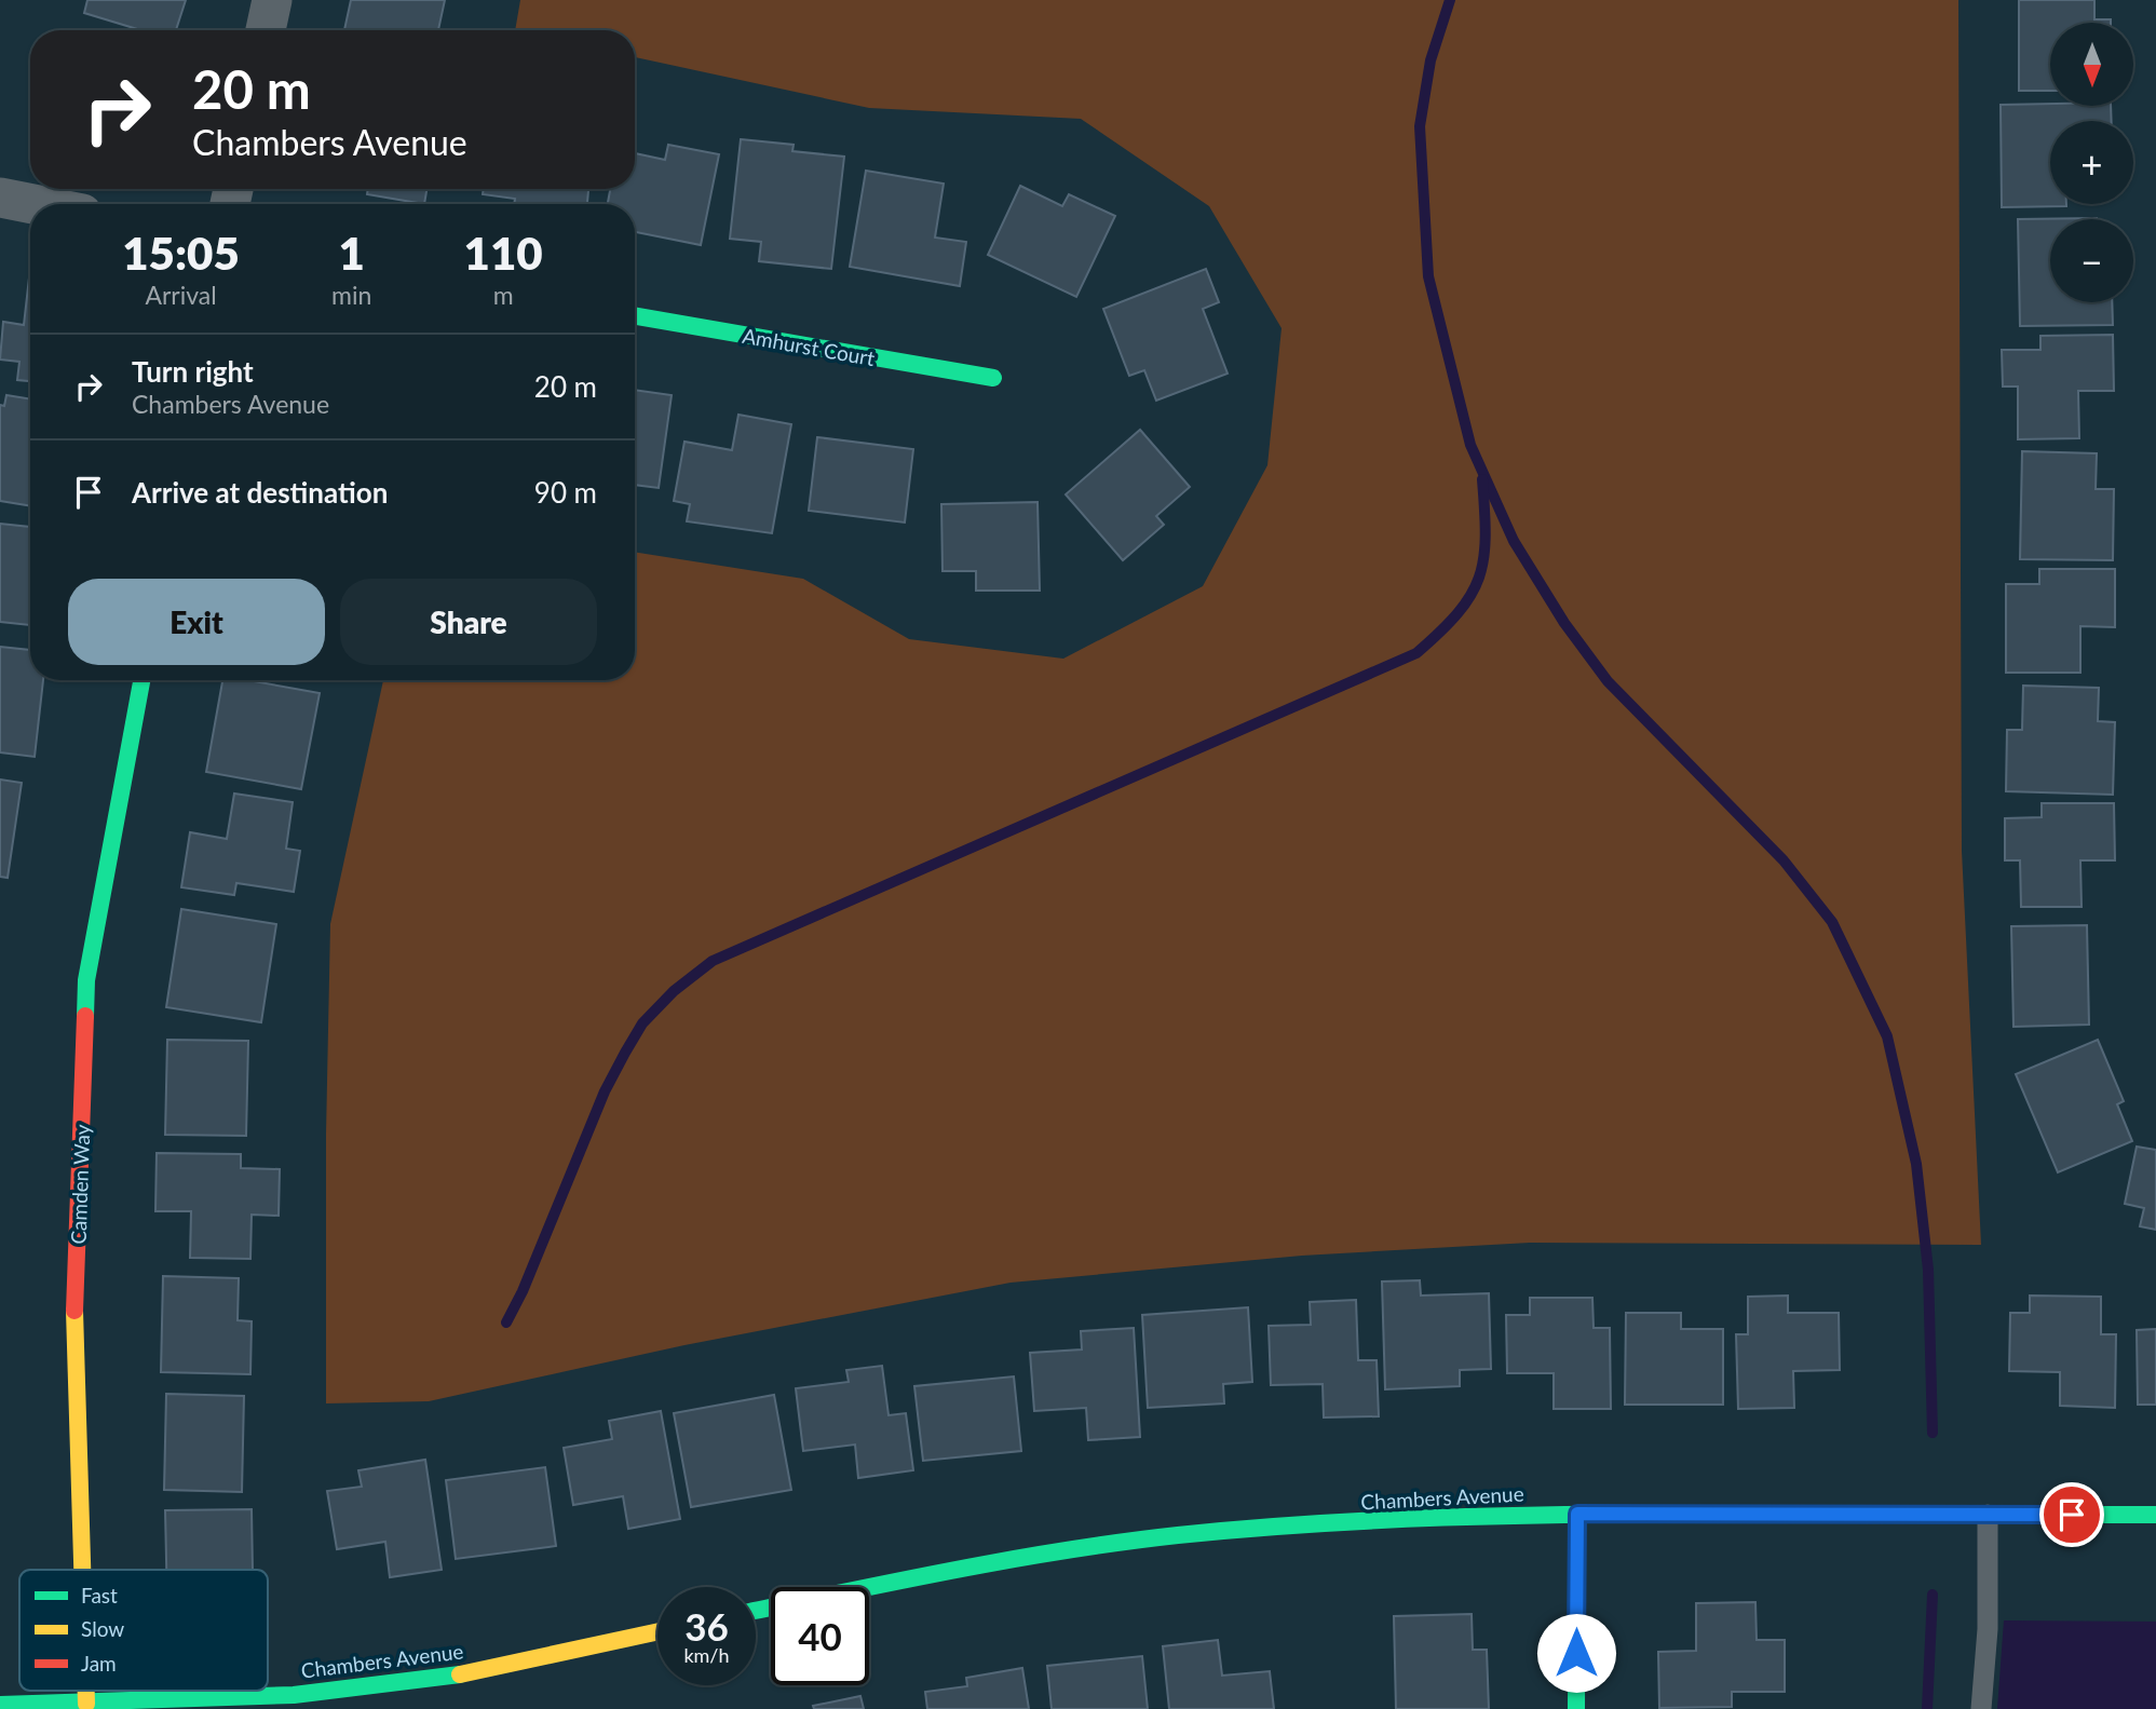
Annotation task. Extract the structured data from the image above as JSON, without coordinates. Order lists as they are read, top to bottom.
{
  "streets": {
    "street": ["Amhurst Court", "Camden Way", "Chambers Avenue"]
  },
  "crossings": [
    ["Camden Way", "Chambers Avenue"]
  ],
  "legend": ["Fast", "Slow", "Jam"],
  "north": "bottom",
  "page": {
    "map_buttons": ["+", "−"],
    "turn": ["20 m", "Chambers Avenue"],
    "eta": [
      "15:05",
      "Arrival",
      "1",
      "min",
      "110",
      "m"
    ],
    "list": [
      {
        "name": "Turn right",
        "note": "Chambers Avenue",
        "value": "20 m"
      },
      {
        "name": "Arrive at destination",
        "value": "90 m"
      }
    ],
    "buttons": ["Exit", "Share"],
    "speed": "36 km/h",
    "limit": "40"
  }
}
